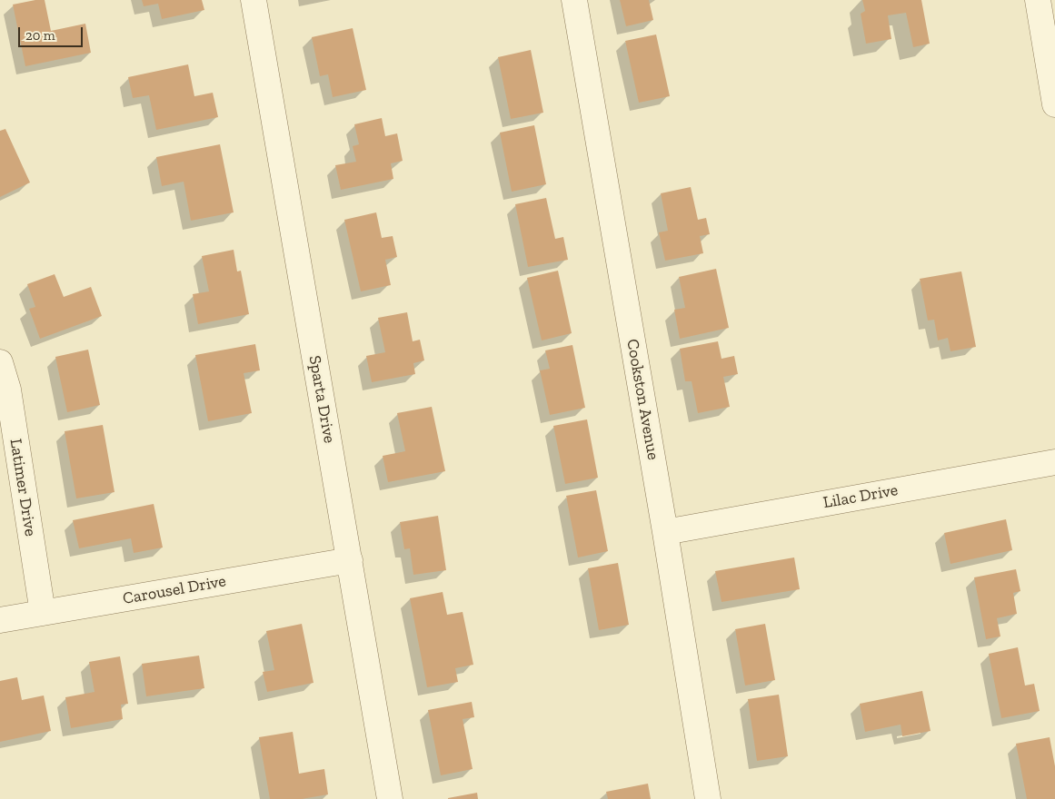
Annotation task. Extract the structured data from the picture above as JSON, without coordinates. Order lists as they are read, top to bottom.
{
  "streets": {
    "street": [
      "Sparta Drive",
      "Cookston Avenue",
      "Latimer Drive",
      "Lilac Drive",
      "Carousel Drive"
    ]
  },
  "crossings": [
    ["Sparta Drive", "Carousel Drive"],
    ["Cookston Avenue", "Lilac Drive"],
    ["Latimer Drive", "Carousel Drive"]
  ],
  "scale_bar": "20 m"
}
